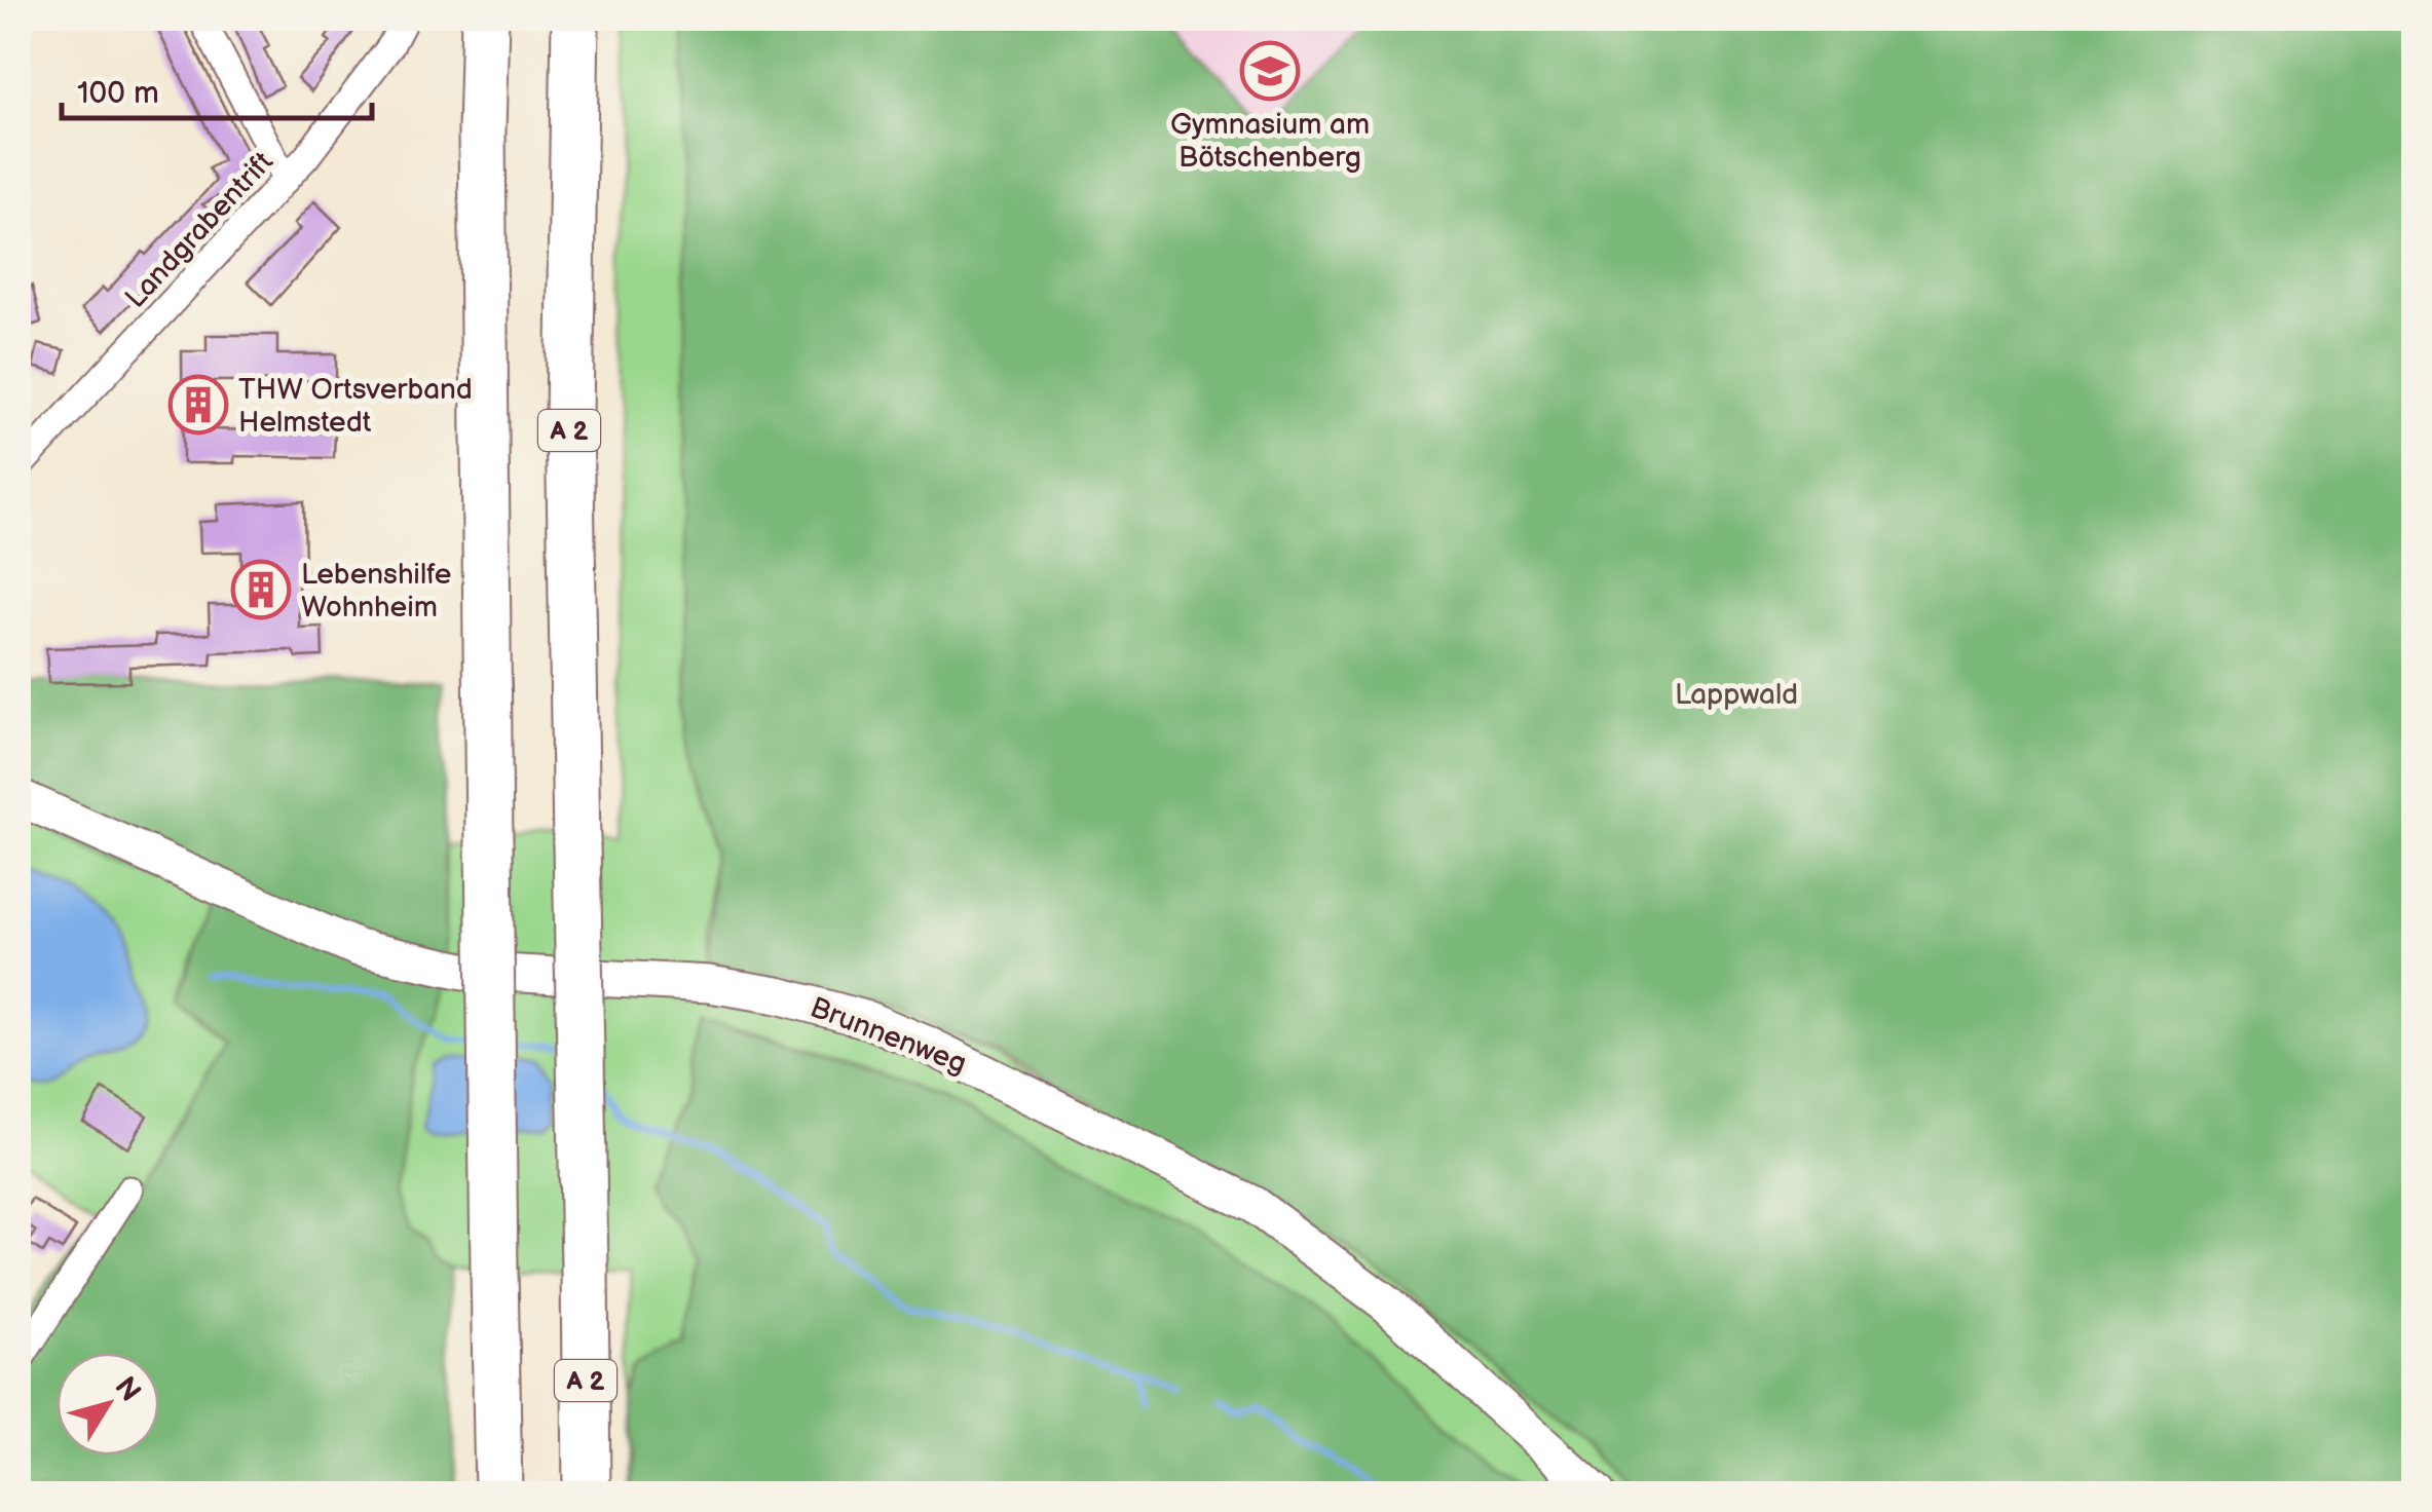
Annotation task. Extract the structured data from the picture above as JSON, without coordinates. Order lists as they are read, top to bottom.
{
  "streets": {
    "highway": ["A 2"],
    "main road": ["Brunnenweg"],
    "street": ["Landgrabentrift"]
  },
  "parks": ["Lappwald"],
  "places": {
    "school or university": ["Gymnasium am Bötschenberg"],
    "building": ["THW Ortsverband Helmstedt", "Lebenshilfe Wohnheim"]
  },
  "scale_bar": "100 m",
  "north": "top right"
}
